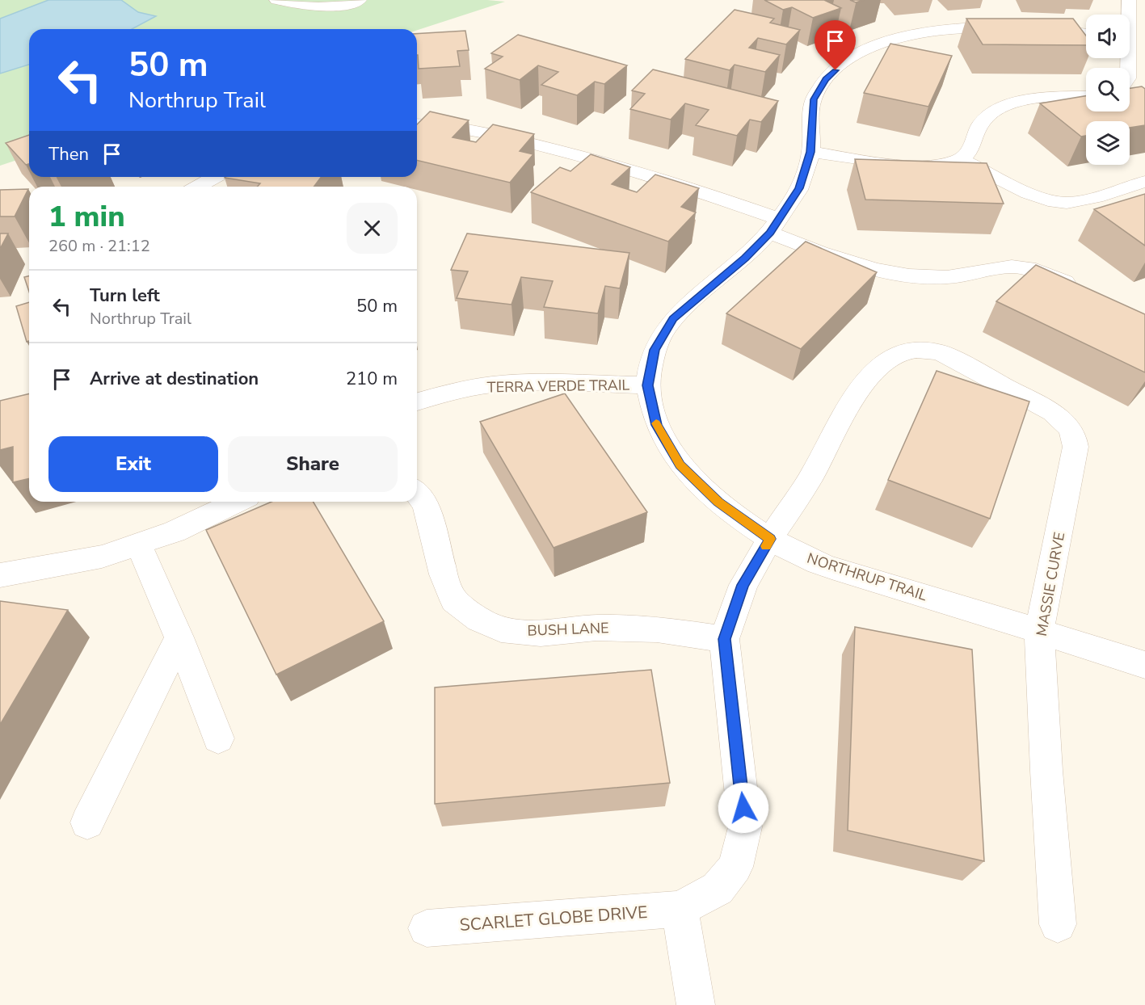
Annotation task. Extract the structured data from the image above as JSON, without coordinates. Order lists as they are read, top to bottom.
{
  "streets": {
    "street": [
      "TERRA VERDE TRAIL",
      "NORTHRUP TRAIL",
      "MASSIE CURVE",
      "BUSH LANE",
      "SCARLET GLOBE DRIVE"
    ]
  },
  "crossings": [
    ["TERRA VERDE TRAIL", "NORTHRUP TRAIL"],
    ["NORTHRUP TRAIL", "MASSIE CURVE"],
    ["NORTHRUP TRAIL", "SCARLET GLOBE DRIVE"],
    ["MASSIE CURVE", "SCARLET GLOBE DRIVE"],
    ["BUSH LANE", "SCARLET GLOBE DRIVE"]
  ],
  "page": {
    "turn": ["50 m", "Northrup Trail"],
    "then": "Then",
    "heading": ["1 min", "260 m · 21:12"],
    "list": [
      {
        "name": "Turn left",
        "note": "Northrup Trail",
        "value": "50 m"
      },
      {
        "name": "Arrive at destination",
        "value": "210 m"
      }
    ],
    "buttons": ["Exit", "Share"]
  }
}
